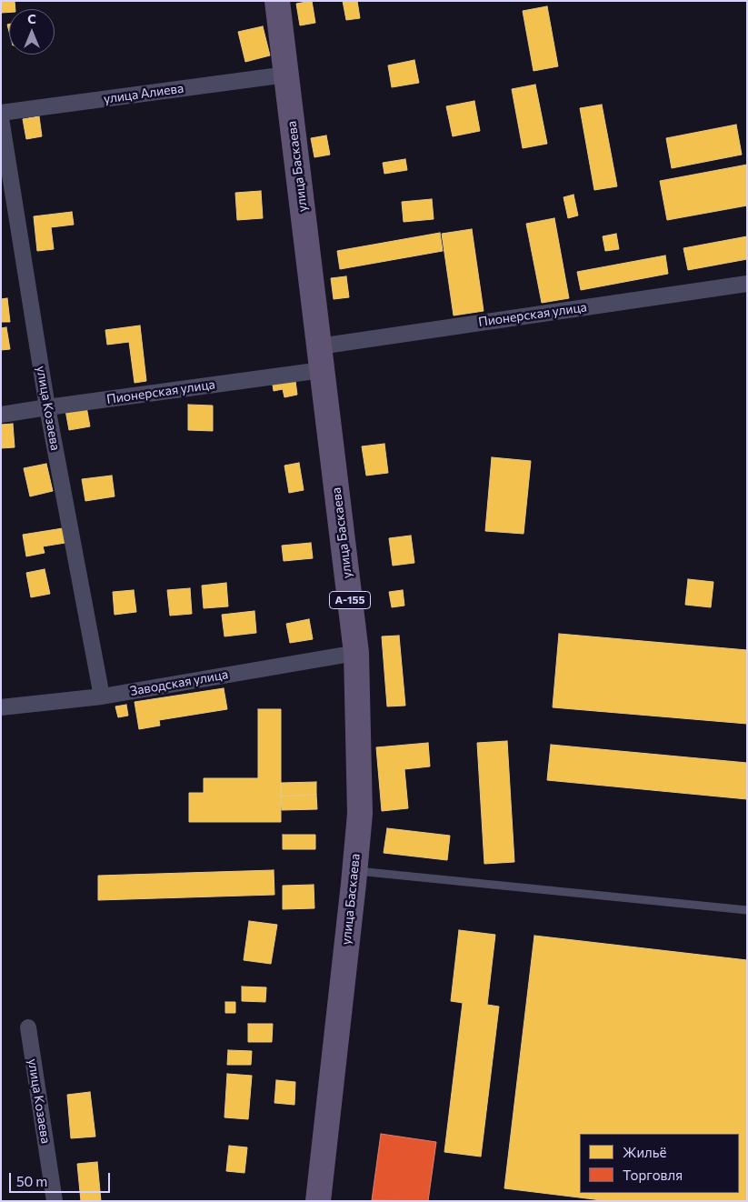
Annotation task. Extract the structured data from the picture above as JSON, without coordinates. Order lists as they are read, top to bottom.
{
  "streets": {
    "main road": ["улица Баскаева", "А-155"],
    "street": [
      "улица Алиева",
      "Пионерская улица",
      "улица Козаева",
      "Заводская улица"
    ]
  },
  "crossings": [
    ["улица Алиева", "улица Баскаева"],
    ["улица Баскаева", "Пионерская улица"],
    ["улица Баскаева", "Заводская улица"],
    ["Пионерская улица", "улица Козаева"],
    ["улица Козаева", "Заводская улица"]
  ],
  "legend": ["Жильё", "Торговля"],
  "scale_bar": "50 m",
  "north": "top"
}
